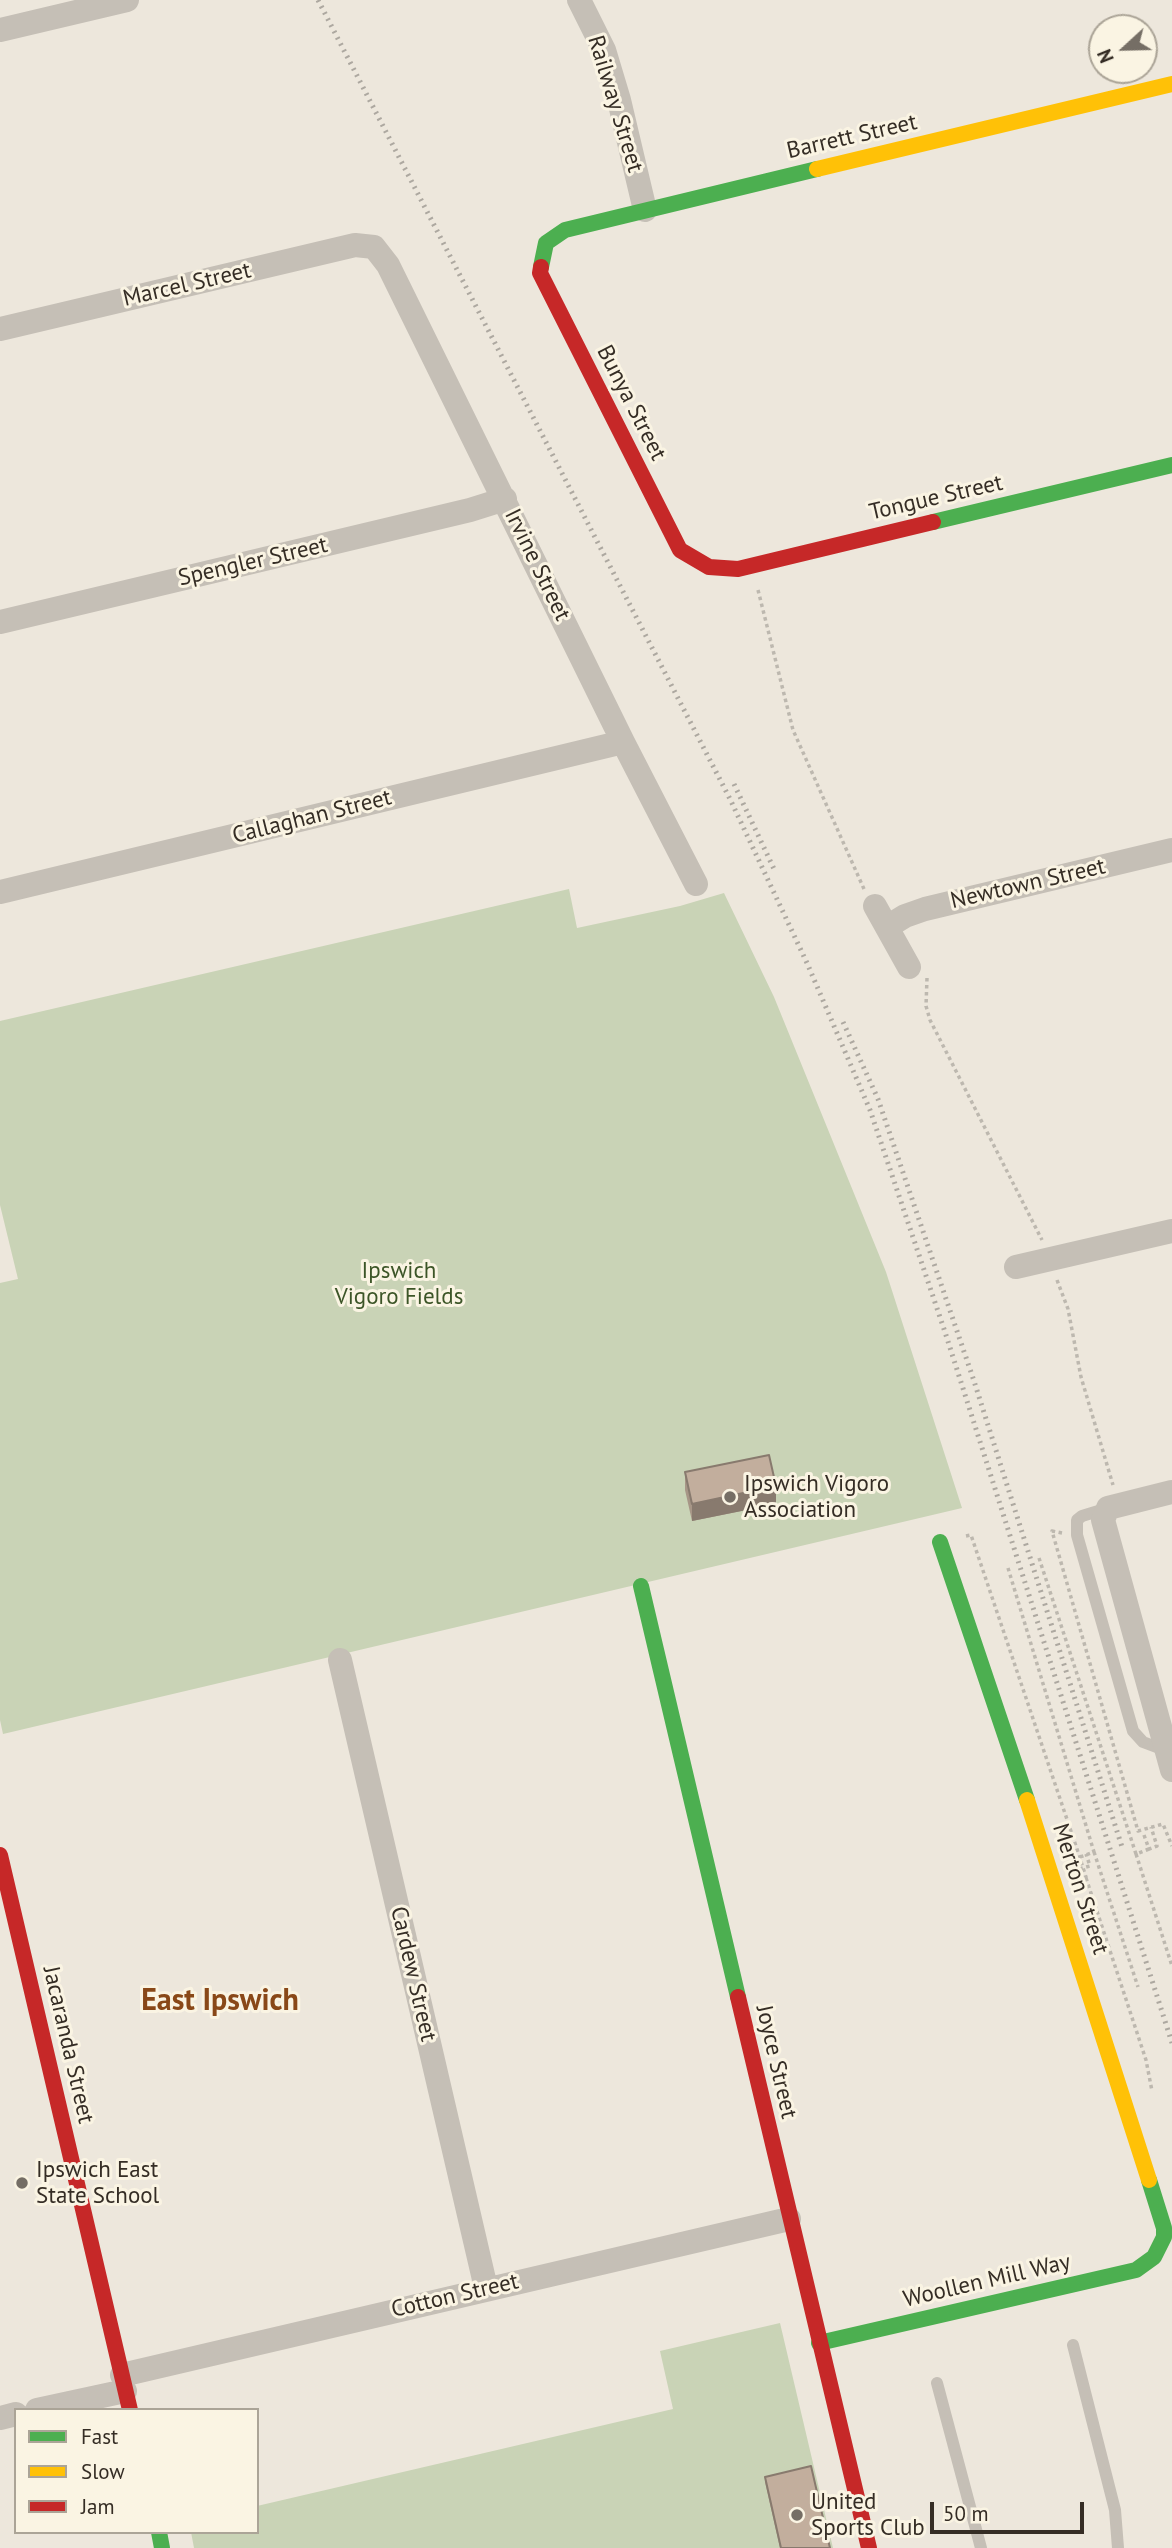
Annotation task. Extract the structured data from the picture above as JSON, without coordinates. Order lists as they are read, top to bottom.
{
  "streets": {
    "street": [
      "Railway Street",
      "Barrett Street",
      "Marcel Street",
      "Bunya Street",
      "Tongue Street",
      "Spengler Street",
      "Irvine Street",
      "Callaghan Street",
      "Newtown Street",
      "Merton Street",
      "Cardew Street",
      "Jacaranda Street",
      "Joyce Street",
      "Woollen Mill Way",
      "Cotton Street"
    ]
  },
  "crossings": [
    ["Railway Street", "Barrett Street"],
    ["Barrett Street", "Bunya Street"],
    ["Marcel Street", "Irvine Street"],
    ["Bunya Street", "Tongue Street"],
    ["Spengler Street", "Irvine Street"],
    ["Irvine Street", "Callaghan Street"],
    ["Merton Street", "Woollen Mill Way"],
    ["Cardew Street", "Cotton Street"],
    ["Jacaranda Street", "Cotton Street"],
    ["Joyce Street", "Woollen Mill Way"],
    ["Joyce Street", "Cotton Street"]
  ],
  "districts": ["East Ipswich"],
  "parks": ["Ipswich Vigoro Fields"],
  "places": ["Ipswich Vigoro Association", "Ipswich East State School", "United Sports Club"],
  "legend": ["Fast", "Slow", "Jam"],
  "scale_bar": "50 m",
  "north": "left"
}
